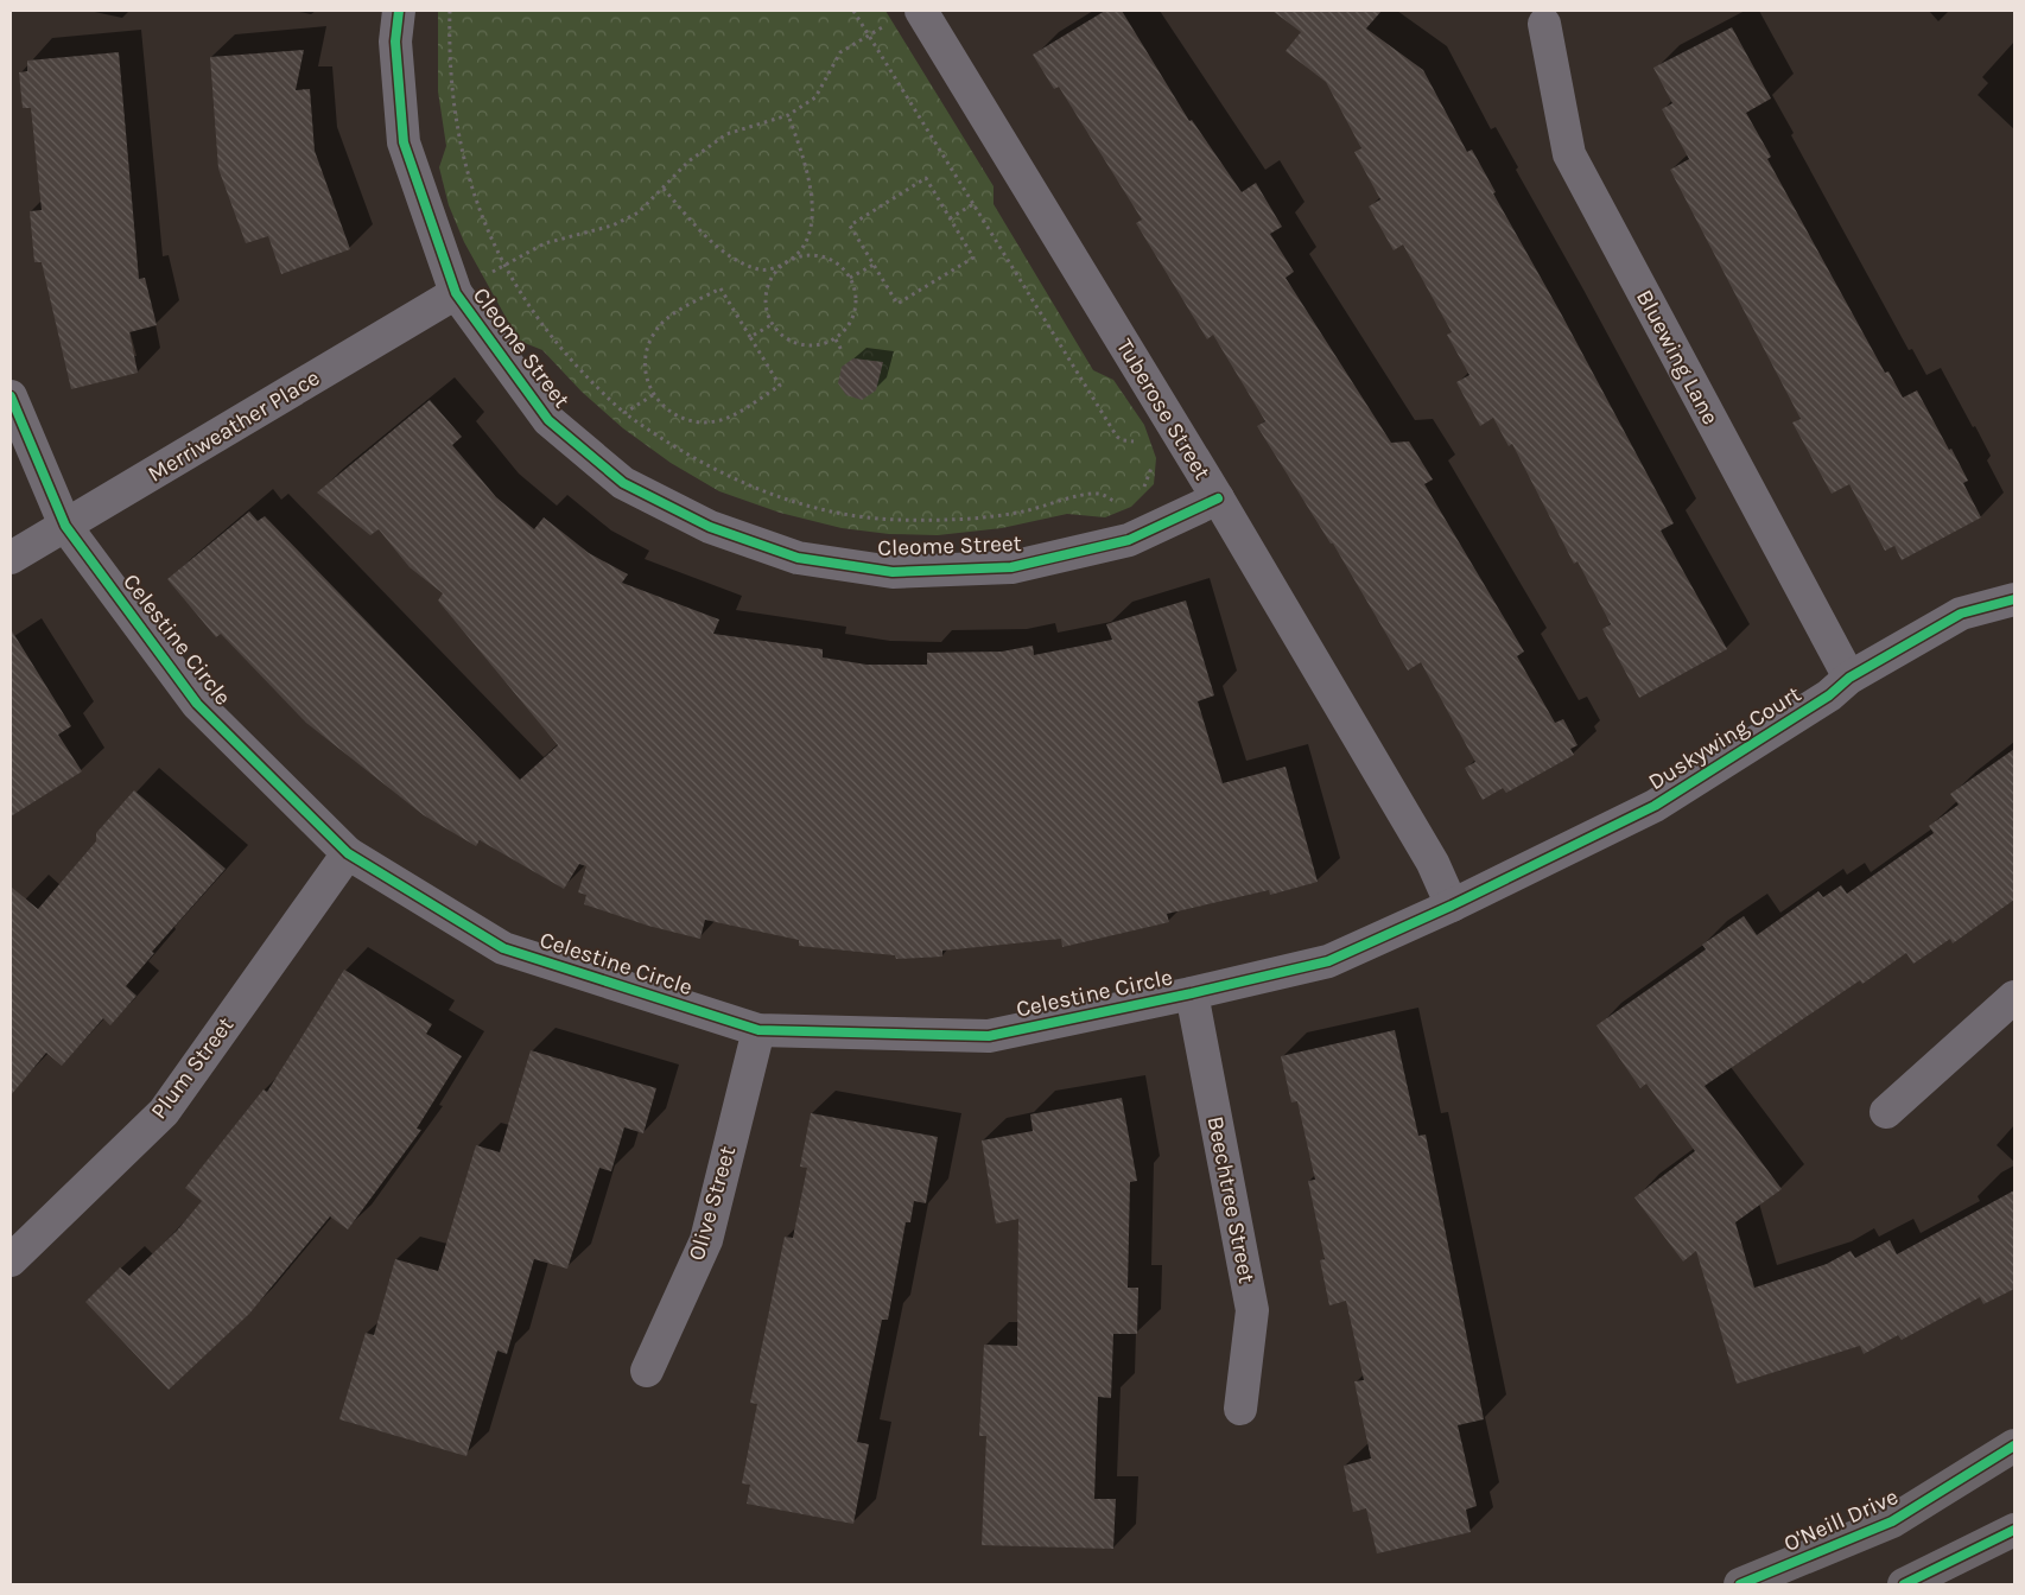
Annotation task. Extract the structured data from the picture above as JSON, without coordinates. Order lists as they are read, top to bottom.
{
  "streets": {
    "main road": ["O'Neill Drive"],
    "street": [
      "Cleome Street",
      "Bluewing Lane",
      "Tuberose Street",
      "Merriweather Place",
      "Celestine Circle",
      "Duskywing Court",
      "Plum Street",
      "Beechtree Street",
      "Olive Street"
    ]
  },
  "crossings": [
    ["Cleome Street", "Tuberose Street"],
    ["Cleome Street", "Merriweather Place"],
    ["Bluewing Lane", "Duskywing Court"],
    ["Tuberose Street", "Celestine Circle"],
    ["Tuberose Street", "Duskywing Court"],
    ["Merriweather Place", "Celestine Circle"],
    ["Celestine Circle", "Duskywing Court"],
    ["Celestine Circle", "Plum Street"],
    ["Celestine Circle", "Beechtree Street"],
    ["Celestine Circle", "Olive Street"]
  ]
}
